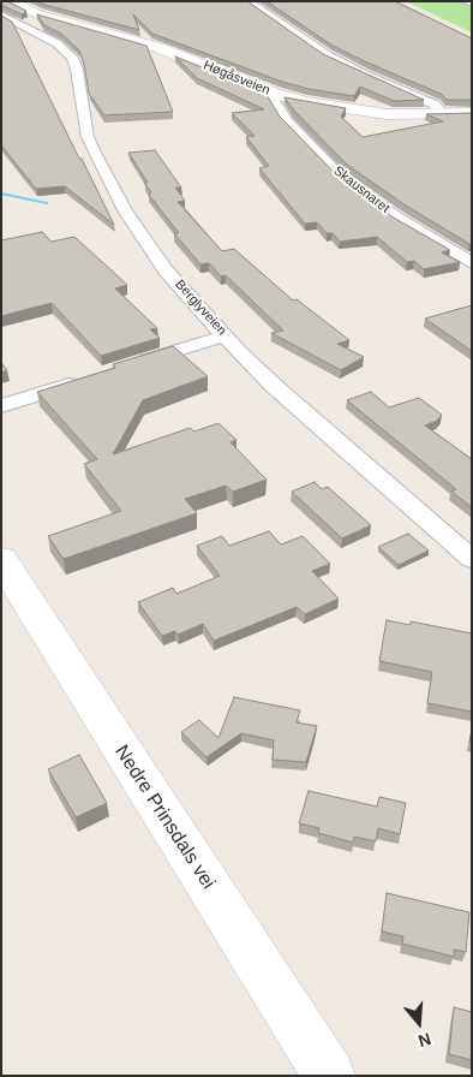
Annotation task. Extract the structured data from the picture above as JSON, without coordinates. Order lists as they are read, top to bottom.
{
  "streets": {
    "street": [
      "Høgåsveien",
      "Skausnaret",
      "Berglyveien",
      "Nedre Prinsdals vei"
    ]
  },
  "crossings": [
    ["Høgåsveien", "Skausnaret"]
  ],
  "north": "bottom"
}
